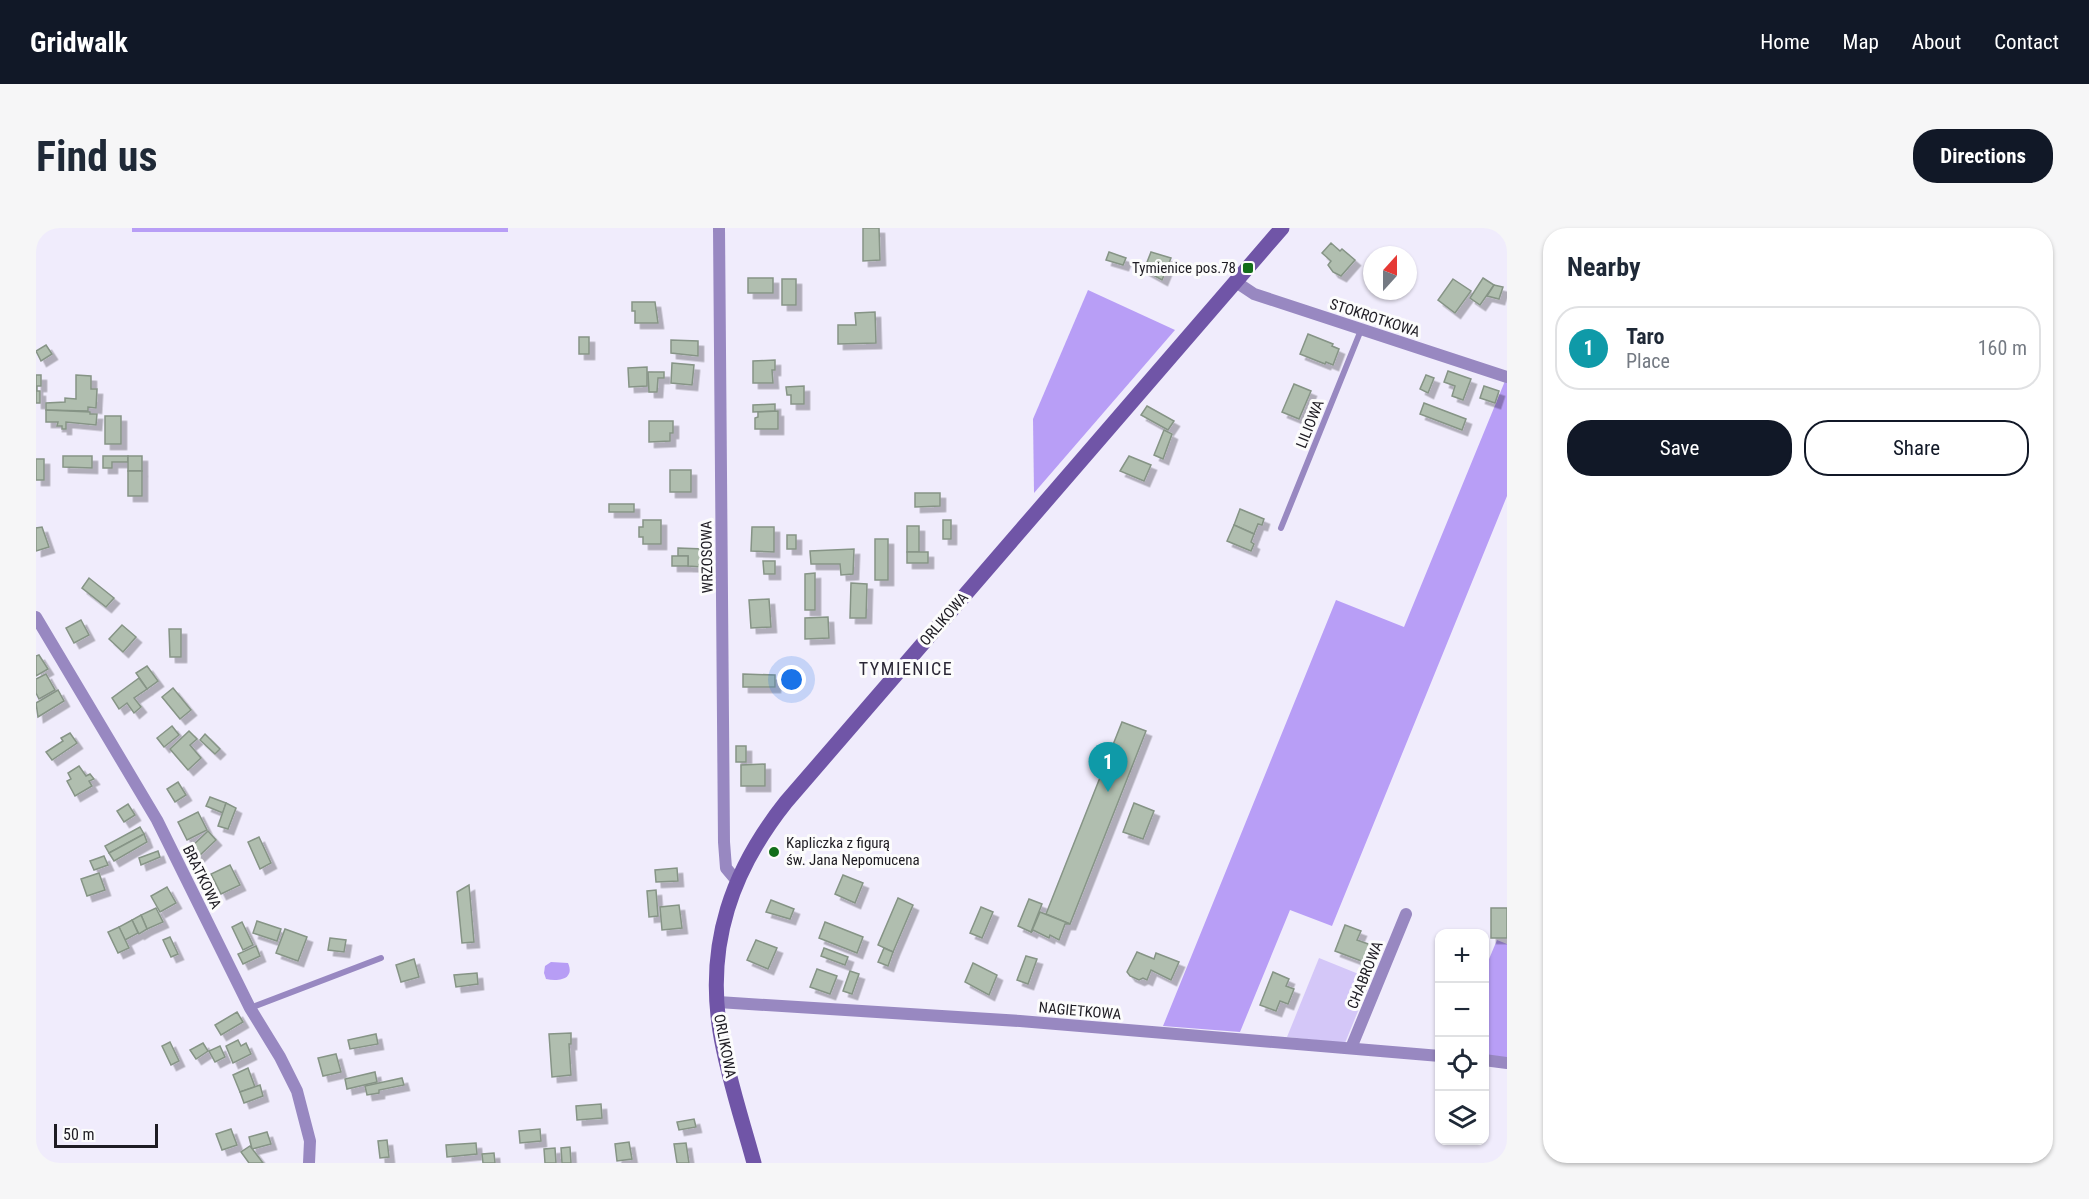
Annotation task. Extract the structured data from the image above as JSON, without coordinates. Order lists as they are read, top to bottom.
{
  "streets": {
    "street": [
      "STOKROTKOWA",
      "WRZOSOWA",
      "ORLIKOWA",
      "BRATKOWA",
      "CHABROWA",
      "NAGIETKOWA"
    ],
    "lane": ["LILIOWA"]
  },
  "crossings": [
    ["STOKROTKOWA", "LILIOWA"],
    ["STOKROTKOWA", "ORLIKOWA"],
    ["WRZOSOWA", "ORLIKOWA"],
    ["ORLIKOWA", "NAGIETKOWA"],
    ["CHABROWA", "NAGIETKOWA"]
  ],
  "districts": ["TYMIENICE"],
  "places": {
    "transit": ["Tymienice pos.78"],
    "other": ["Kapliczka z figurą św. Jana Nepomucena"]
  },
  "scale_bar": "50 m",
  "north": "top",
  "page": {
    "header": "Gridwalk",
    "nav": [
      "Home",
      "Map",
      "About",
      "Contact"
    ],
    "buttons": [
      "Directions",
      ["Save", "Share"]
    ],
    "title": "Find us",
    "heading": "Nearby",
    "list": [
      {
        "mark": "1",
        "name": "Taro",
        "note": "Place",
        "value": "160 m"
      }
    ],
    "pins": "1",
    "map_buttons": ["+", "−"],
    "scale": "50 m"
  }
}
